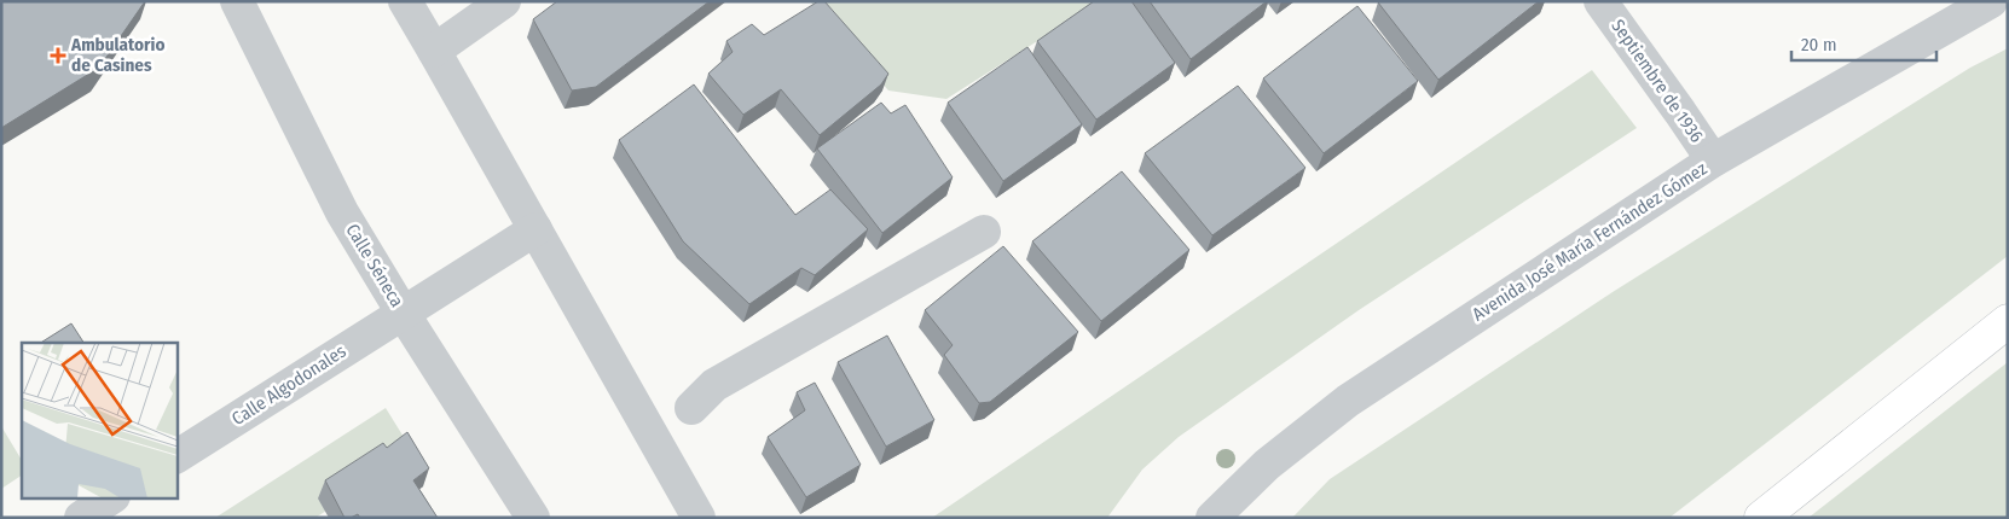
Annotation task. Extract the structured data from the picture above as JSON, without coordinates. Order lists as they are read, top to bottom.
{
  "streets": {
    "street": [
      "Septiembre de 1936",
      "Avenida José María Fernández Gómez",
      "Calle Séneca",
      "Calle Algodonales"
    ]
  },
  "crossings": [
    ["Septiembre de 1936", "Avenida José María Fernández Gómez"],
    ["Calle Séneca", "Calle Algodonales"]
  ],
  "places": {
    "health": ["Ambulatorio de Casines"]
  },
  "scale_bar": "20 m"
}
